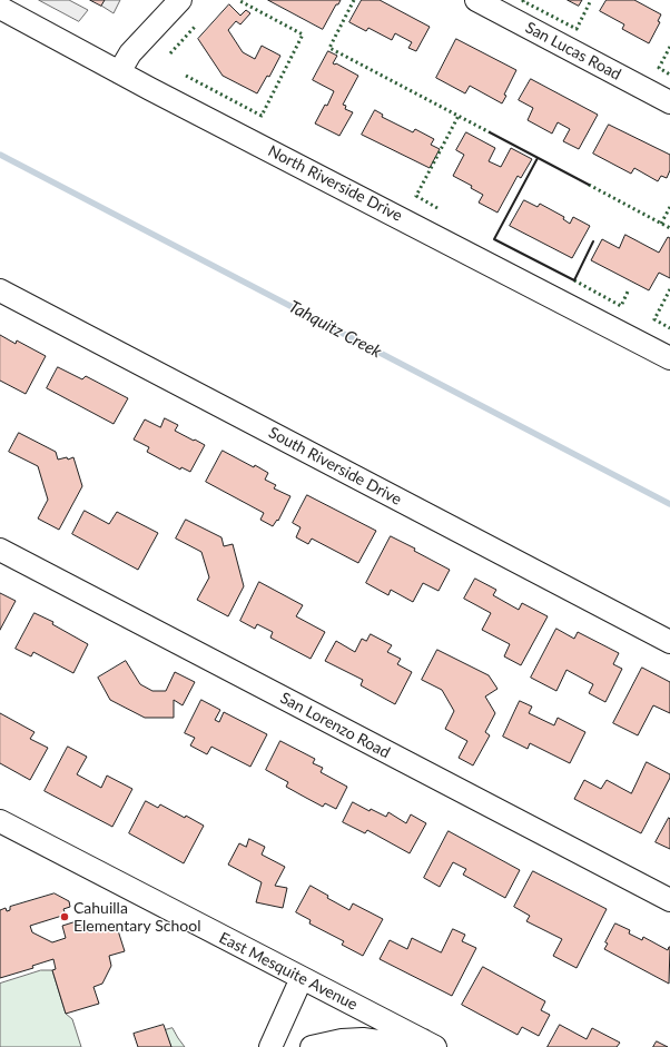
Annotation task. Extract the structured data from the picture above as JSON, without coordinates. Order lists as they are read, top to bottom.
{
  "streets": {
    "street": [
      "San Lucas Road",
      "North Riverside Drive",
      "South Riverside Drive",
      "San Lorenzo Road",
      "East Mesquite Avenue"
    ]
  },
  "water": ["Tahquitz Creek"],
  "places": ["Cahuilla Elementary School"]
}
